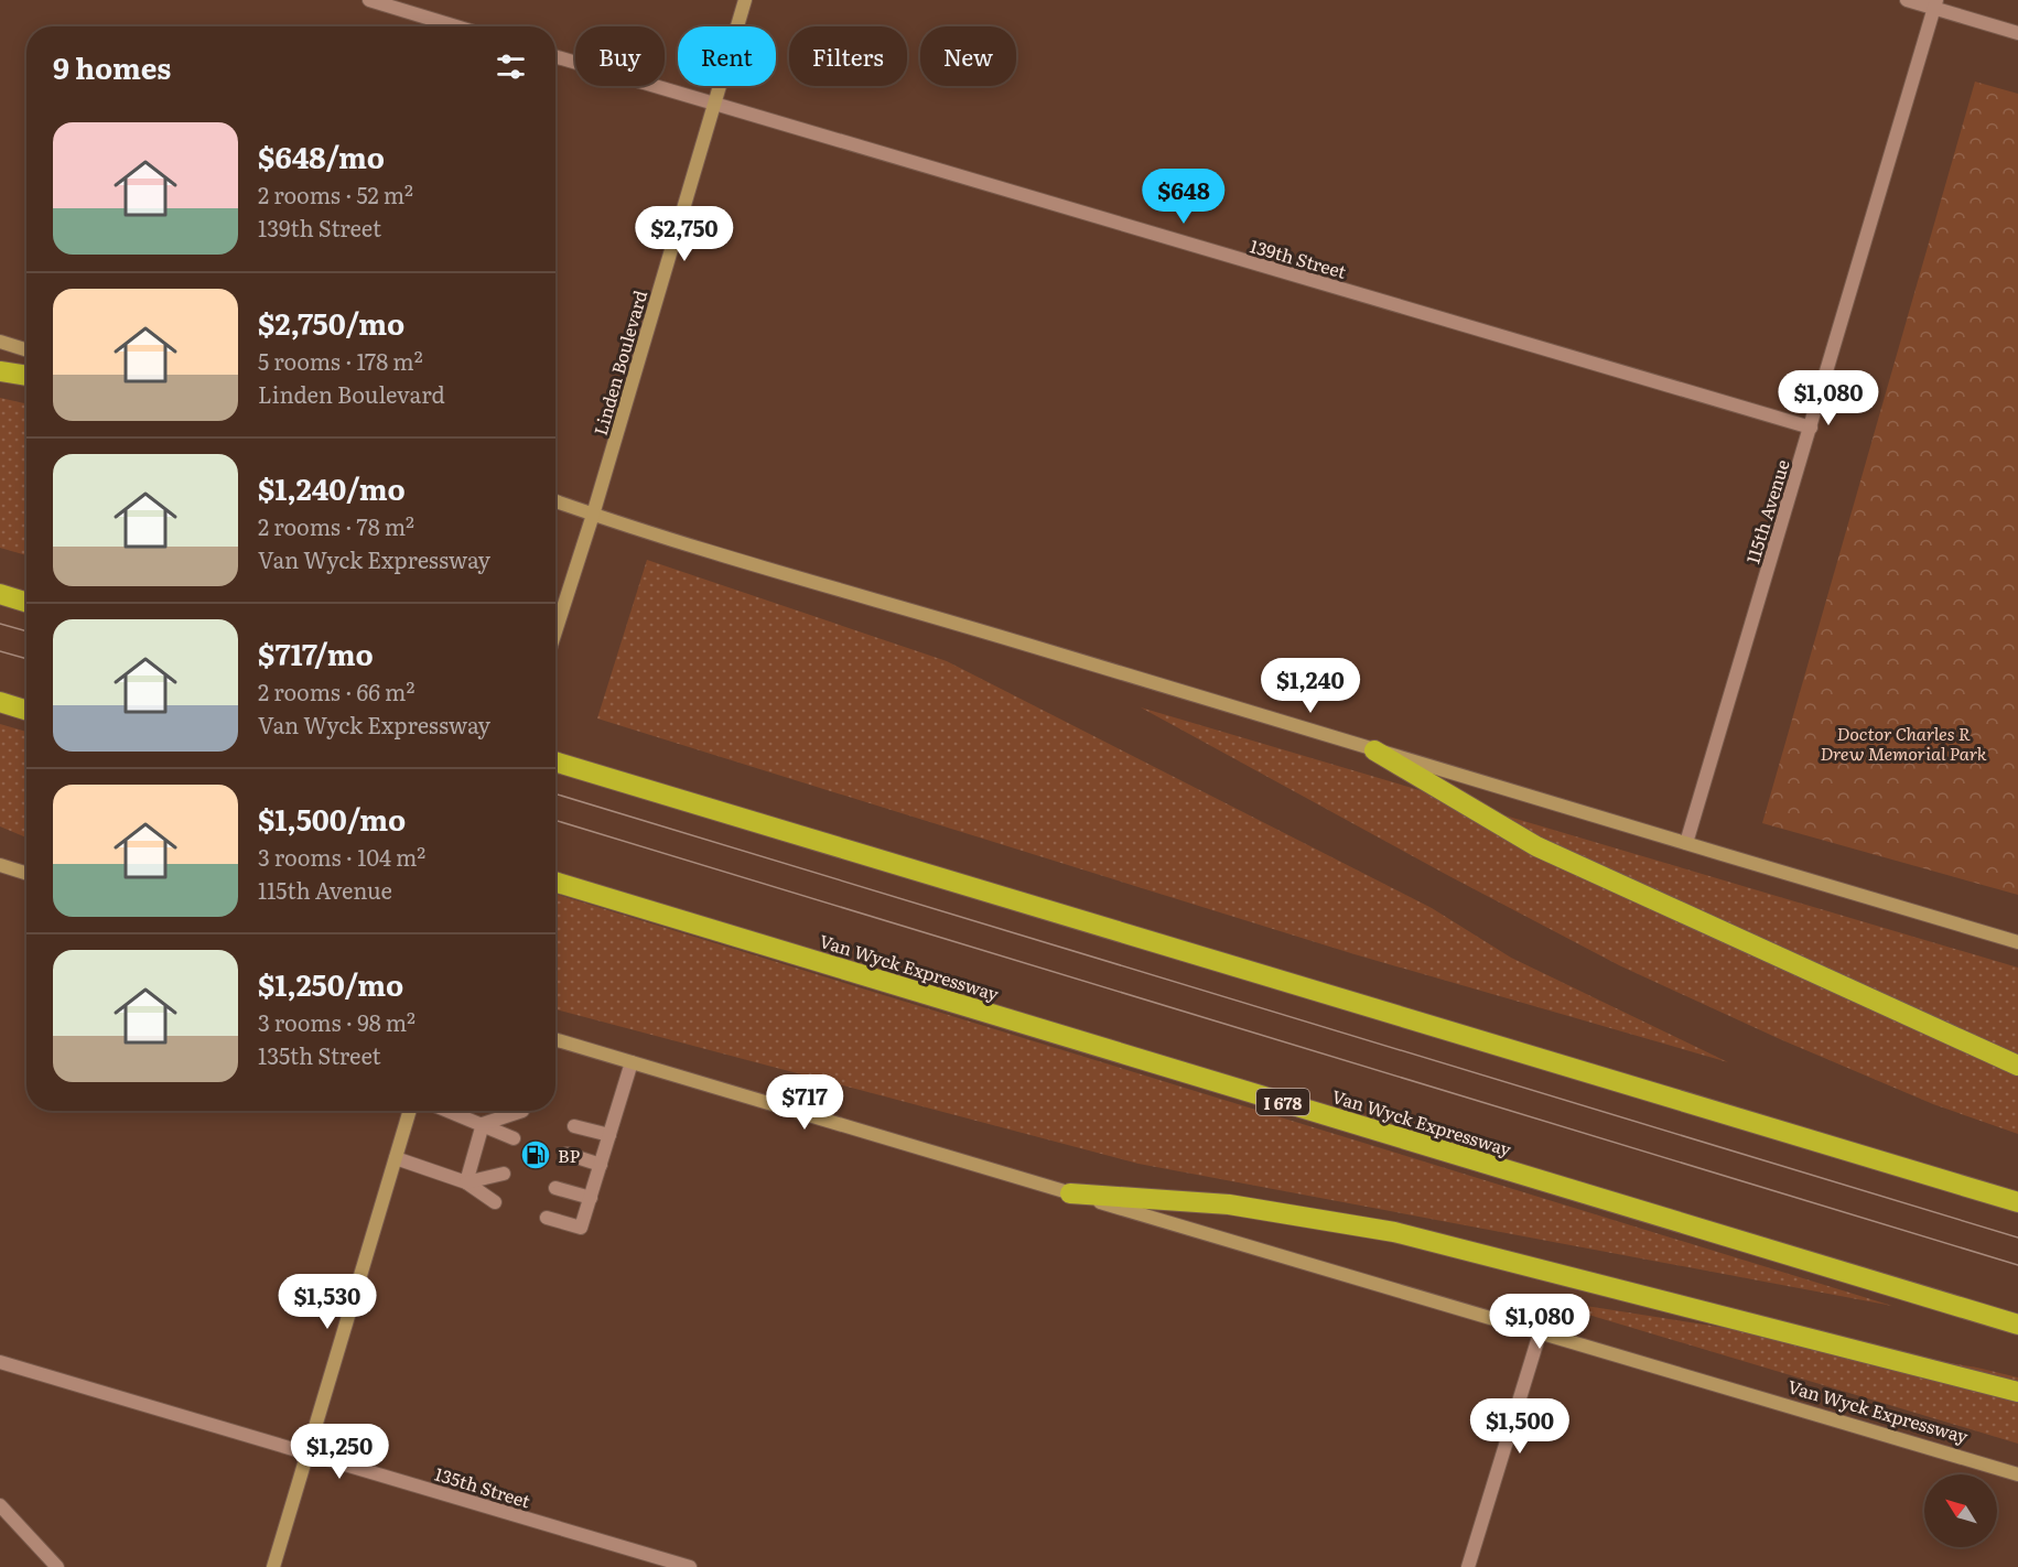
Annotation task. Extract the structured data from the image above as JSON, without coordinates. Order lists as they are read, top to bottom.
{
  "streets": {
    "highway": ["Van Wyck Expressway", "I 678"],
    "main road": ["Linden Boulevard"],
    "street": ["139th Street", "115th Avenue", "135th Street"]
  },
  "crossings": [
    ["139th Street", "Linden Boulevard"],
    ["139th Street", "115th Avenue"]
  ],
  "parks": ["Doctor Charles R Drew Memorial Park"],
  "places": {
    "fuel station": ["BP"]
  },
  "north": "top left",
  "page": {
    "chip": [
      "Buy",
      "Rent",
      "Filters",
      "New"
    ],
    "heading": "9 homes",
    "list": [
      {
        "name": "$648/mo",
        "note": "2 rooms · 52 m² · 139th Street"
      },
      {
        "name": "$2,750/mo",
        "note": "5 rooms · 178 m² · Linden Boulevard"
      },
      {
        "name": "$1,240/mo",
        "note": "2 rooms · 78 m² · Van Wyck Expressway"
      },
      {
        "name": "$717/mo",
        "note": "2 rooms · 66 m² · Van Wyck Expressway"
      },
      {
        "name": "$1,500/mo",
        "note": "3 rooms · 104 m² · 115th Avenue"
      },
      {
        "name": "$1,250/mo",
        "note": "3 rooms · 98 m² · 135th Street"
      }
    ],
    "price": [
      "$648",
      "$2,750",
      "$1,080",
      "$1,240",
      "$717",
      "$1,530",
      "$1,080",
      "$1,500",
      "$1,250"
    ]
  }
}
